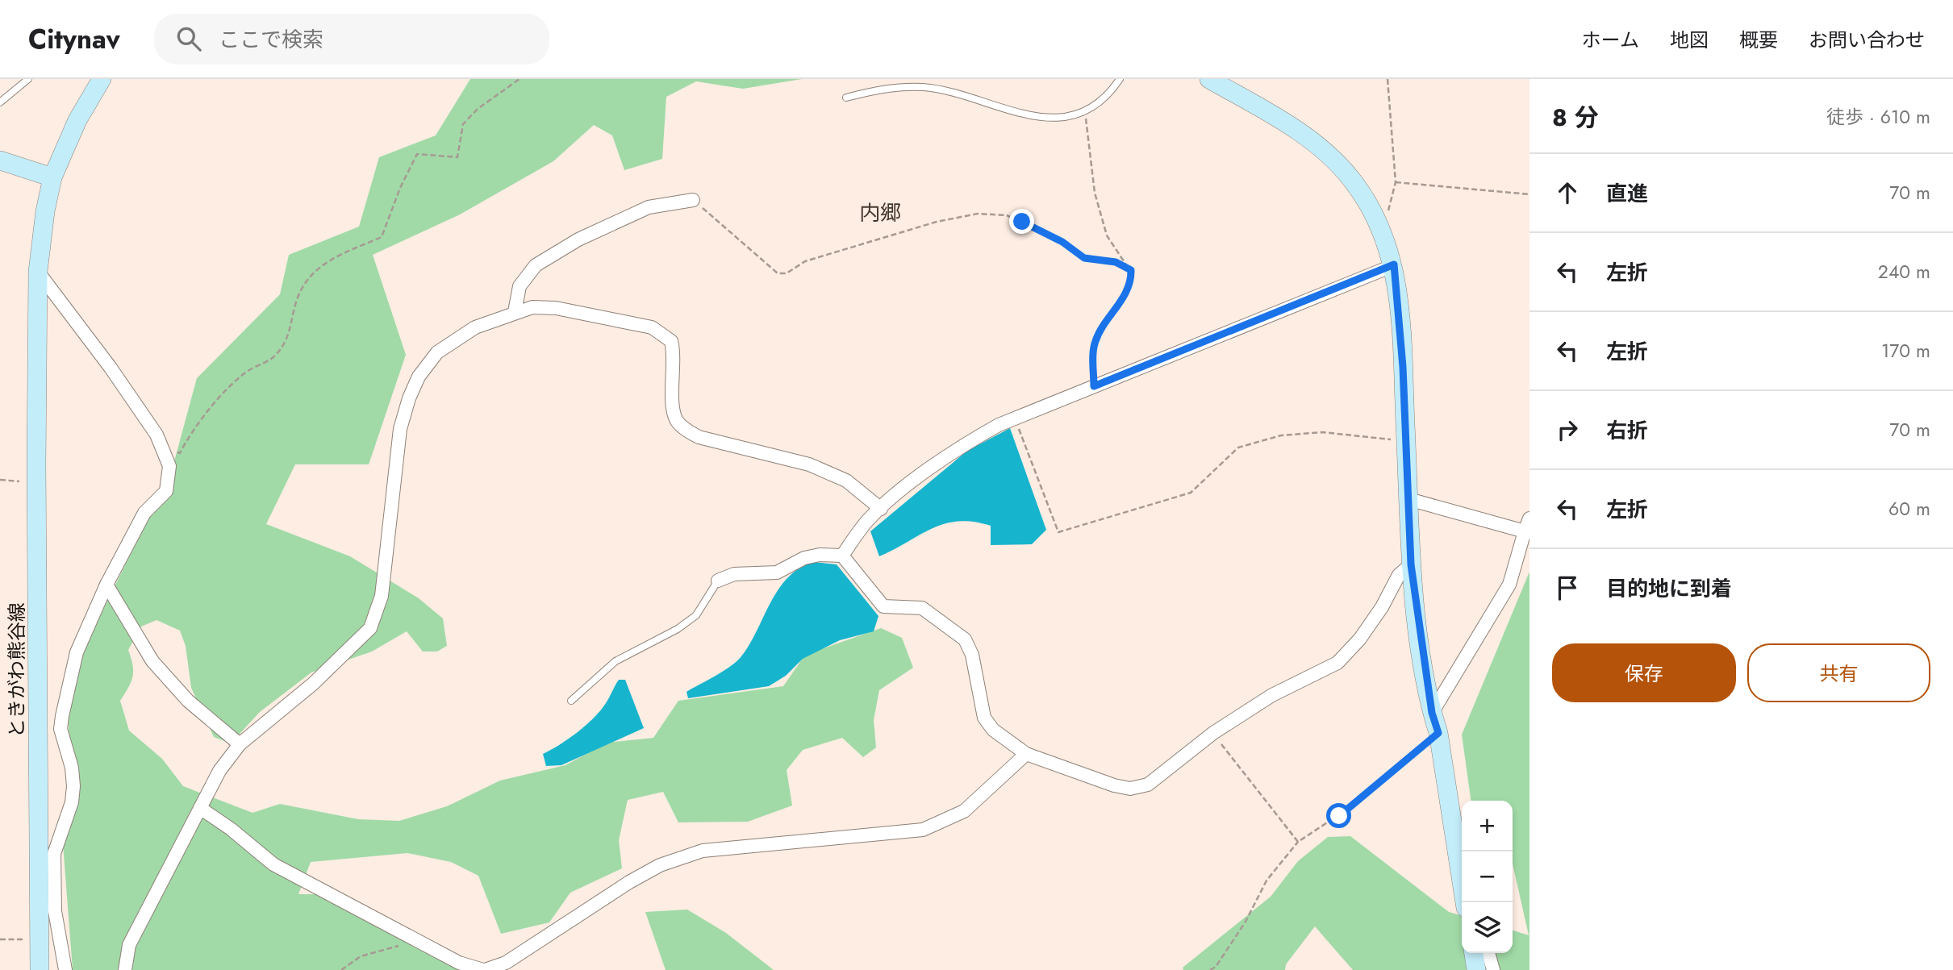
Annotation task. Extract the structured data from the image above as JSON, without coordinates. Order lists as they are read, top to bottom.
{
  "streets": {
    "street": ["ときがわ熊谷線"]
  },
  "districts": ["内郷"],
  "page": {
    "header": "Citynav",
    "search": "ここで検索",
    "nav": [
      "ホーム",
      "地図",
      "概要",
      "お問い合わせ"
    ],
    "heading": ["8 分", "徒歩 · 610 m"],
    "list": [
      ["直進", "70 m"],
      ["左折", "240 m"],
      ["左折", "170 m"],
      ["右折", "70 m"],
      ["左折", "60 m"],
      "目的地に到着"
    ],
    "buttons": ["保存", "共有"],
    "map_buttons": ["+", "−"]
  }
}
